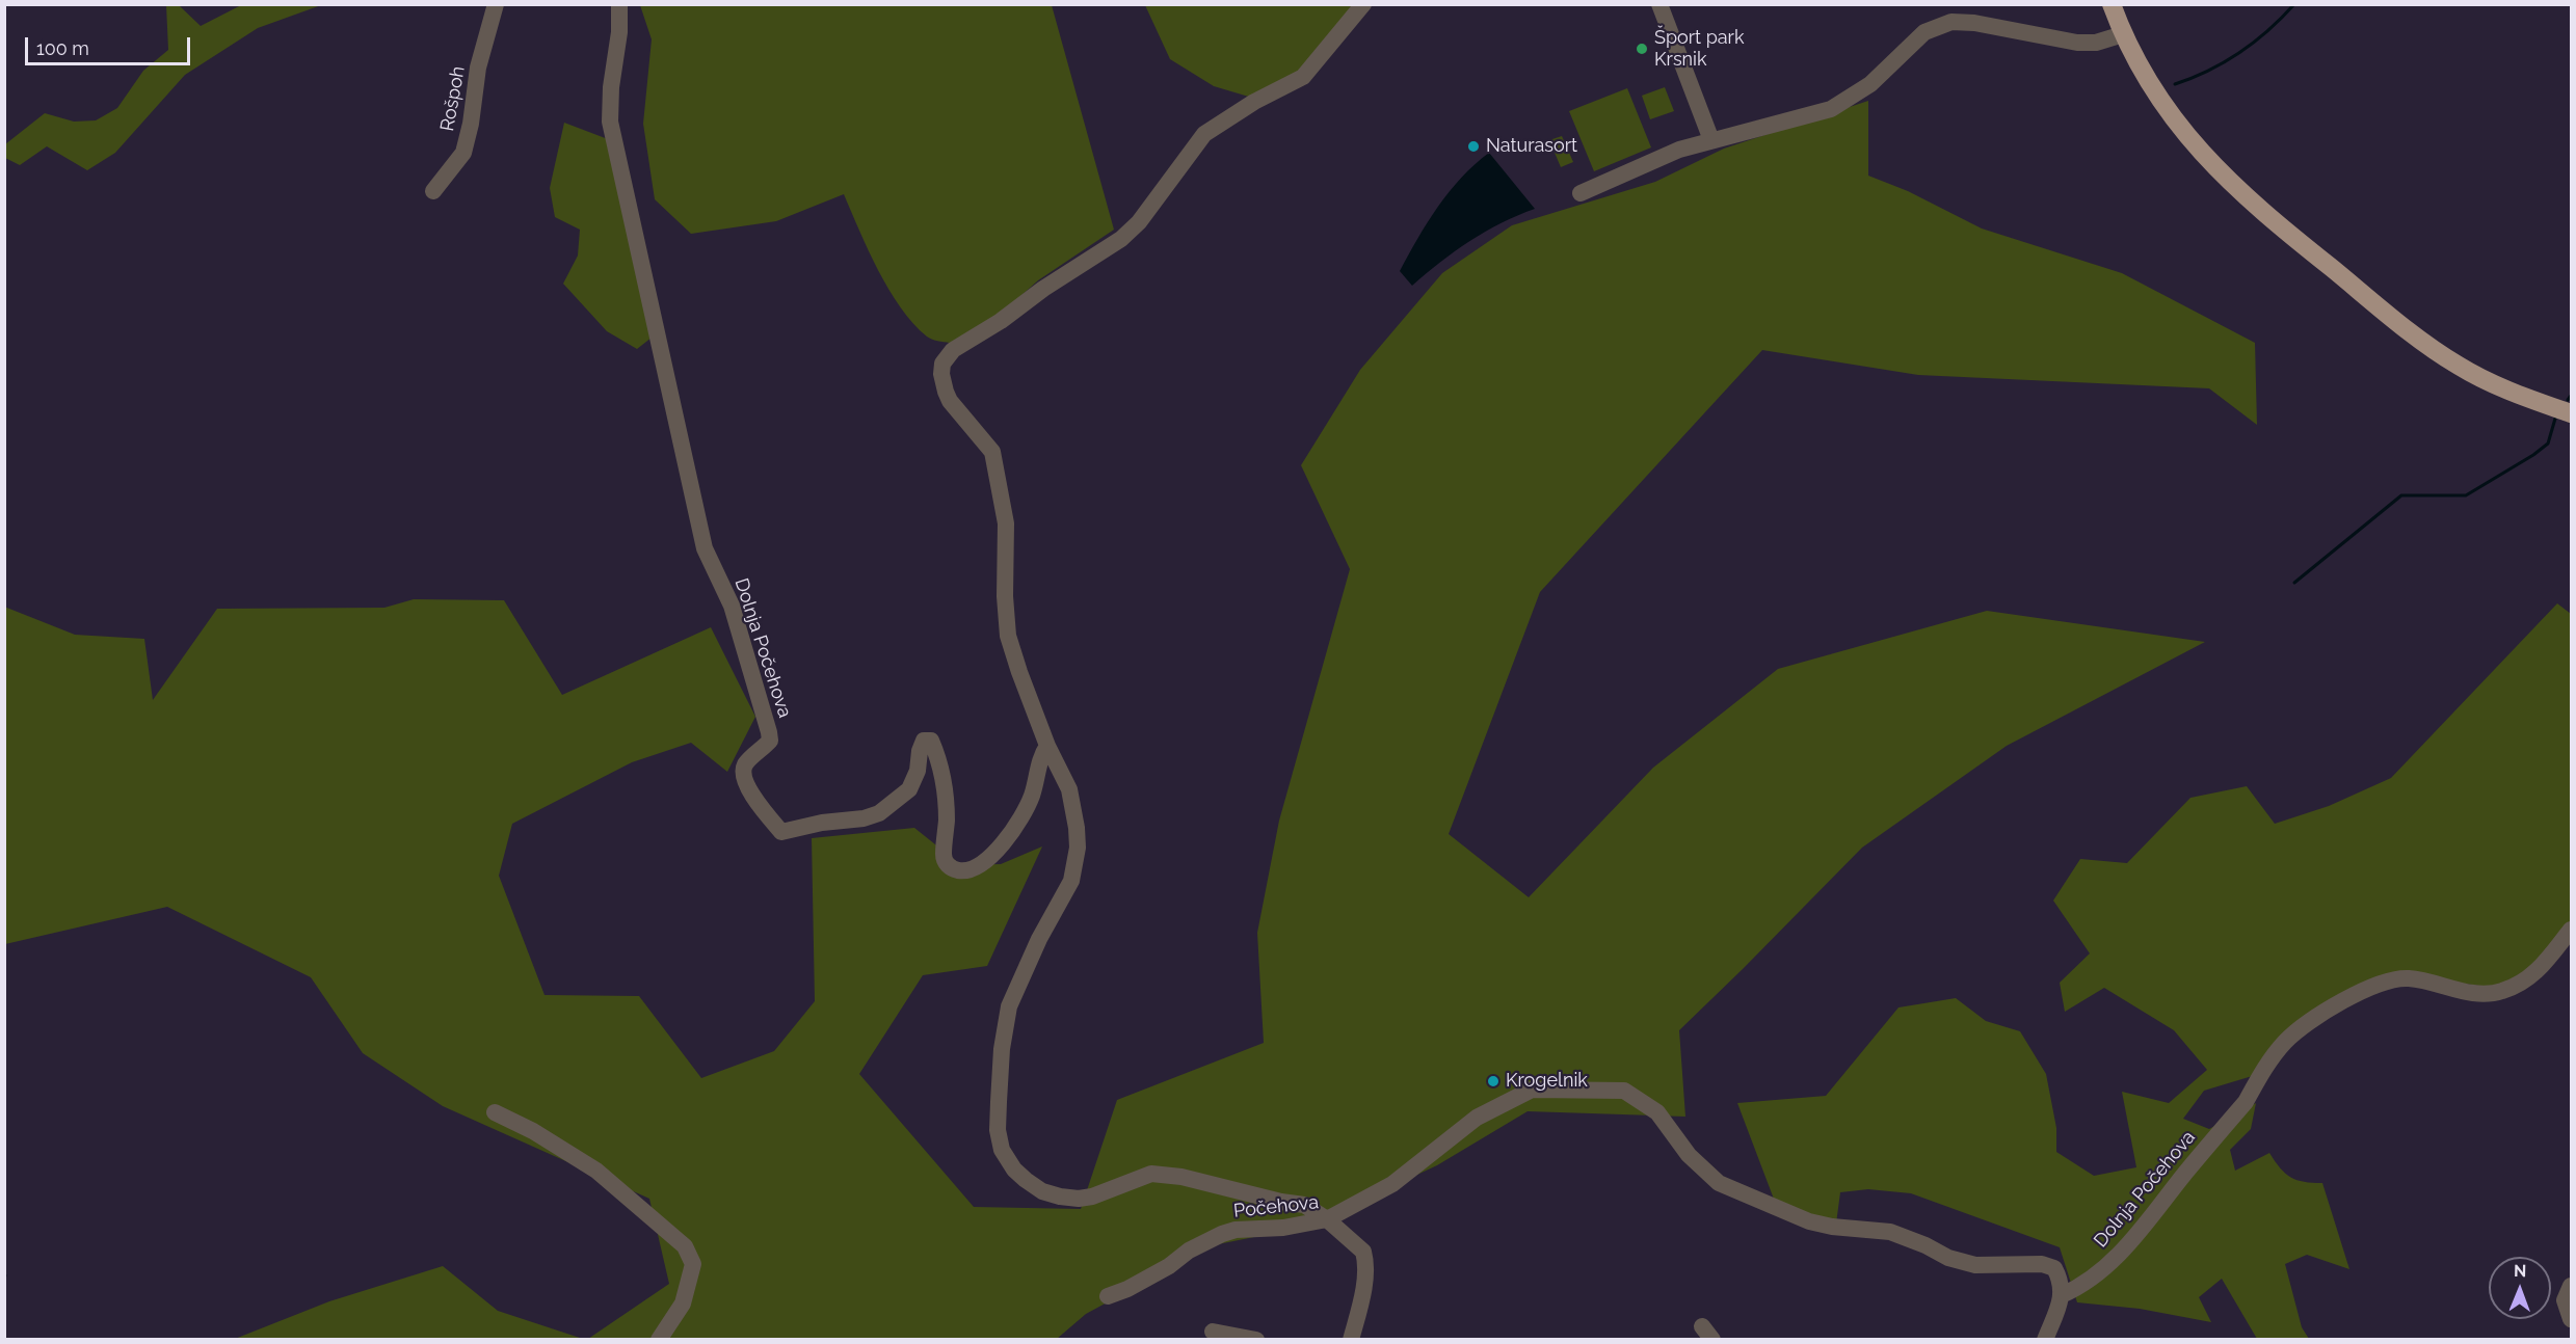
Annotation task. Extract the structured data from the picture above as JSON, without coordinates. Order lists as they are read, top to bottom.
{
  "streets": {
    "street": ["Rošpoh", "Dolnja Počehova", "Počehova"]
  },
  "places": ["Šport park Krsnik", "Naturasort", "Krogelnik"],
  "scale_bar": "100 m",
  "north": "top"
}
